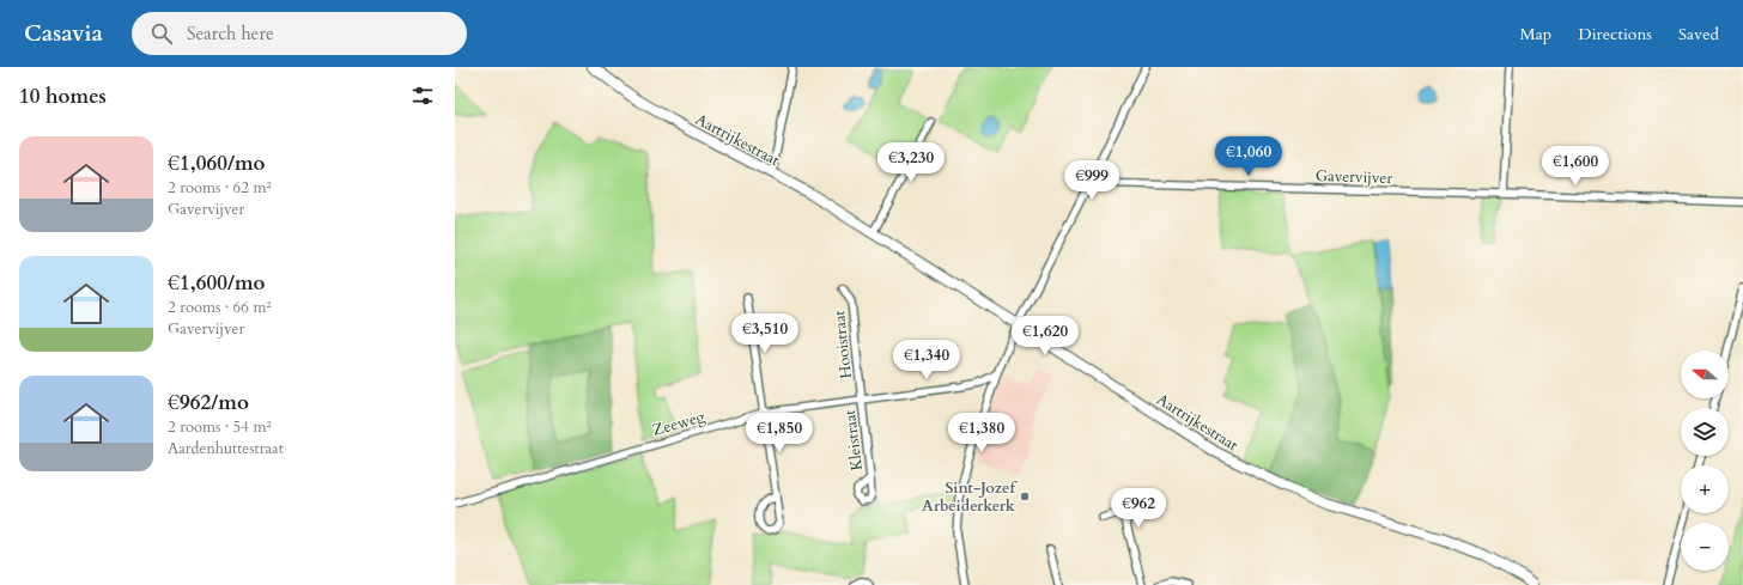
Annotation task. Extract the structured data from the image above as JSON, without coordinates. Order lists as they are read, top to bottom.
{
  "streets": {
    "street": [
      "Aartrijkestraat",
      "Gavervijver",
      "Hooistraat",
      "Zeeweg",
      "Kleistraat"
    ]
  },
  "crossings": [
    ["Hooistraat", "Zeeweg"],
    ["Hooistraat", "Kleistraat"],
    ["Zeeweg", "Kleistraat"]
  ],
  "places": ["Sint-Jozef Arbeiderkerk"],
  "north": "left",
  "page": {
    "header": "Casavia",
    "search": "Search here",
    "nav": ["Map", "Directions", "Saved"],
    "heading": "10 homes",
    "list": [
      {
        "name": "€1,060/mo",
        "note": "2 rooms · 62 m² · Gavervijver"
      },
      {
        "name": "€1,600/mo",
        "note": "2 rooms · 66 m² · Gavervijver"
      },
      {
        "name": "€962/mo",
        "note": "2 rooms · 54 m² · Aardenhuttestraat"
      }
    ],
    "price": [
      "€1,060",
      "€3,230",
      "€1,600",
      "€999",
      "€3,510",
      "€1,620",
      "€1,340",
      "€1,850",
      "€1,380",
      "€962"
    ],
    "map_buttons": ["+", "−"]
  }
}
